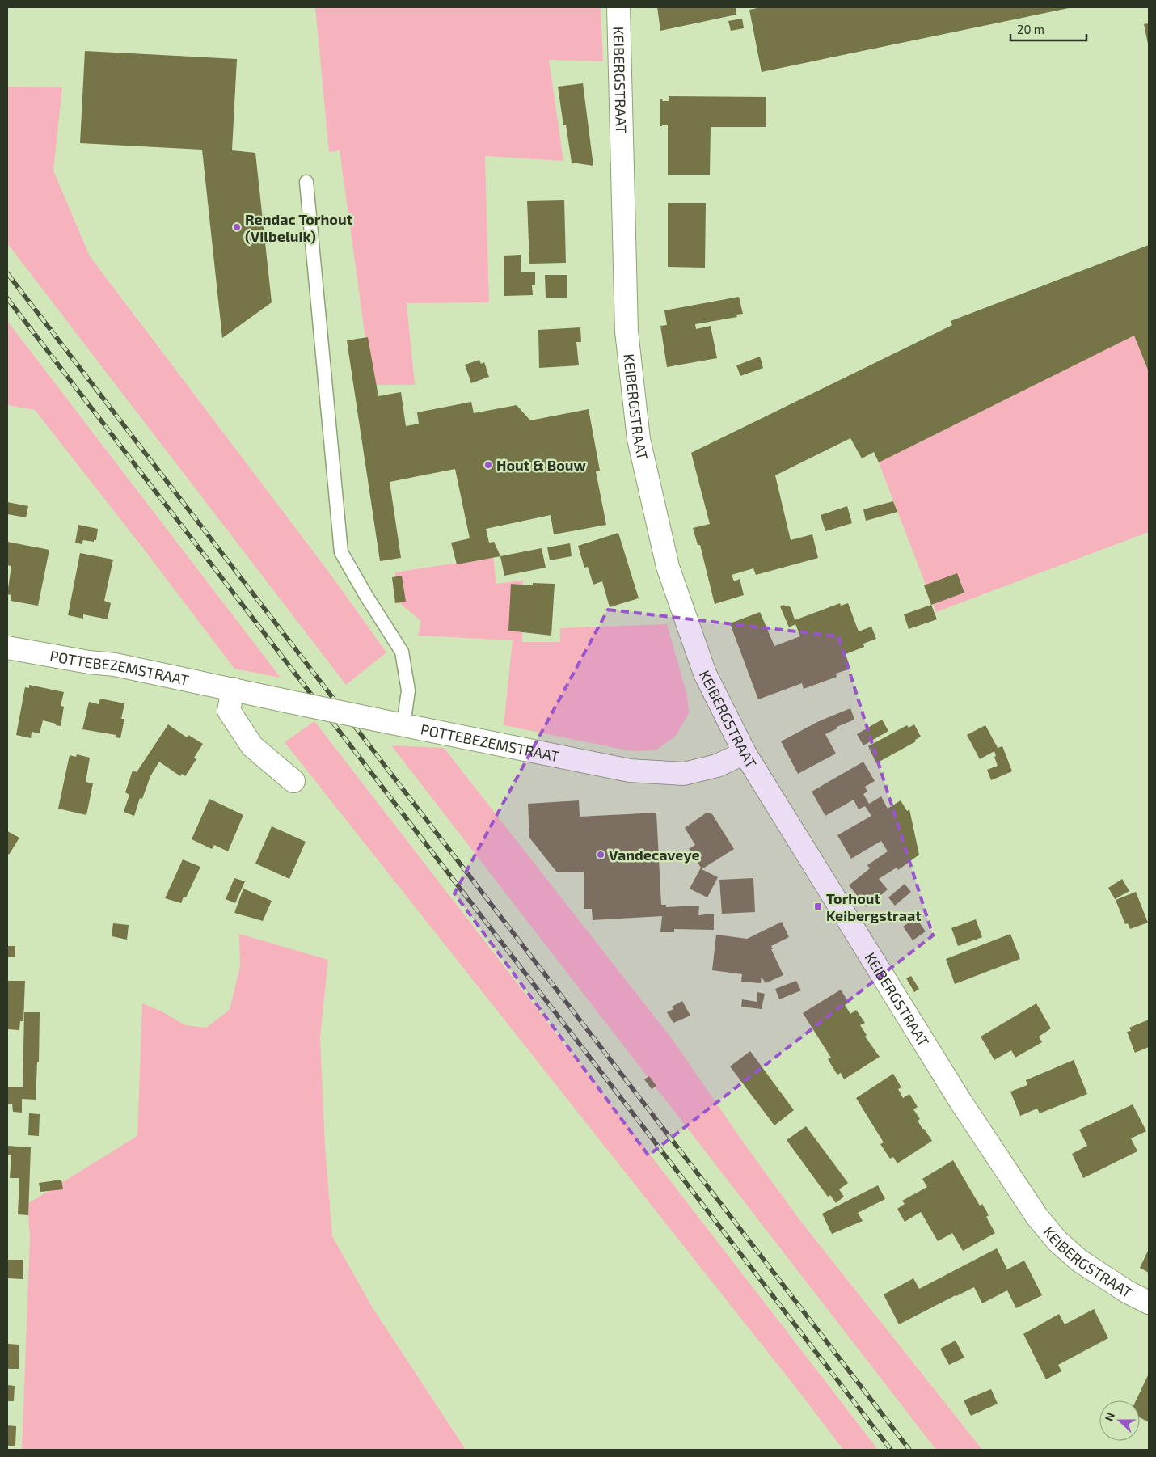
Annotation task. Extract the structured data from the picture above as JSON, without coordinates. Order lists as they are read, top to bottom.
{
  "streets": {
    "street": ["KEIBERGSTRAAT", "POTTEBEZEMSTRAAT"]
  },
  "crossings": [
    ["KEIBERGSTRAAT", "POTTEBEZEMSTRAAT"]
  ],
  "places": {
    "other": ["Rendac Torhout (Vilbeluik)", "Hout & Bouw", "Vandecaveye"],
    "transit": ["Torhout Keibergstraat"]
  },
  "scale_bar": "20 m",
  "north": "left"
}
